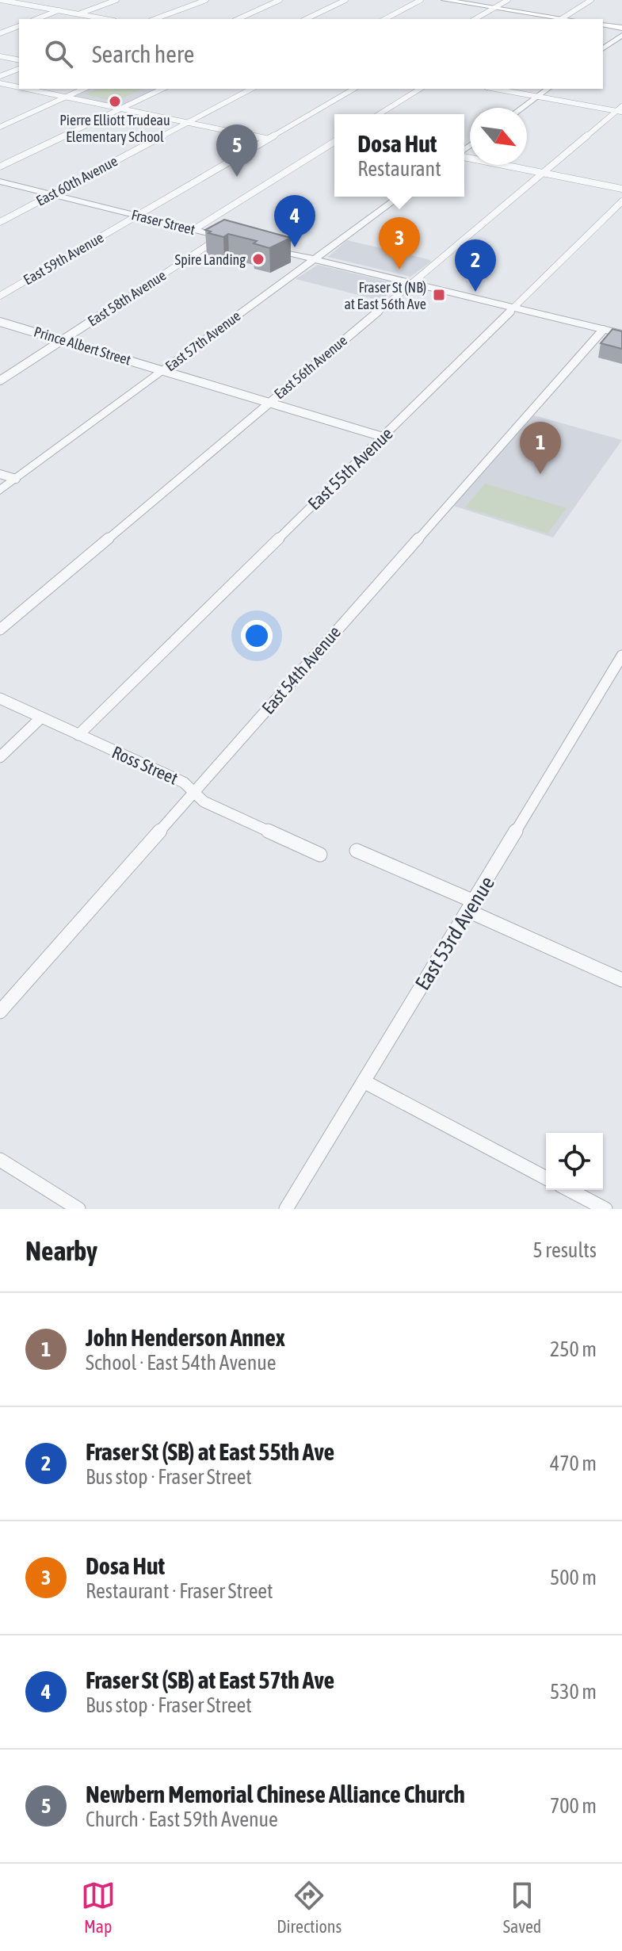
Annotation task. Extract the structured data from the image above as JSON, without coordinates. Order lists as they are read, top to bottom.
{
  "streets": {
    "street": [
      "East 60th Avenue",
      "Fraser Street",
      "East 59th Avenue",
      "East 58th Avenue",
      "East 57th Avenue",
      "Prince Albert Street",
      "East 56th Avenue",
      "East 55th Avenue",
      "East 54th Avenue",
      "Ross Street",
      "East 53rd Avenue"
    ]
  },
  "crossings": [
    ["East 60th Avenue", "Fraser Street"],
    ["Fraser Street", "East 59th Avenue"],
    ["Fraser Street", "East 58th Avenue"],
    ["East 58th Avenue", "Prince Albert Street"],
    ["East 57th Avenue", "Prince Albert Street"],
    ["Prince Albert Street", "East 56th Avenue"],
    ["Prince Albert Street", "East 55th Avenue"],
    ["East 55th Avenue", "Ross Street"],
    ["East 54th Avenue", "Ross Street"]
  ],
  "places": {
    "other": ["Pierre Elliott Trudeau Elementary School", "Spire Landing"],
    "transit": ["Fraser St (NB) at East 56th Ave"]
  },
  "north": "bottom right",
  "page": {
    "search": "Search here",
    "popup": ["Dosa Hut", "Restaurant"],
    "pins": [
      "5",
      "4",
      "3",
      "2",
      "1"
    ],
    "heading": ["Nearby", "5 results"],
    "list": [
      {
        "mark": "1",
        "name": "John Henderson Annex",
        "note": "School · East 54th Avenue",
        "value": "250 m"
      },
      {
        "mark": "2",
        "name": "Fraser St (SB) at East 55th Ave",
        "note": "Bus stop · Fraser Street",
        "value": "470 m"
      },
      {
        "mark": "3",
        "name": "Dosa Hut",
        "note": "Restaurant · Fraser Street",
        "value": "500 m"
      },
      {
        "mark": "4",
        "name": "Fraser St (SB) at East 57th Ave",
        "note": "Bus stop · Fraser Street",
        "value": "530 m"
      },
      {
        "mark": "5",
        "name": "Newbern Memorial Chinese Alliance Church",
        "note": "Church · East 59th Avenue",
        "value": "700 m"
      }
    ],
    "nav": ["Map", "Directions", "Saved"]
  }
}
